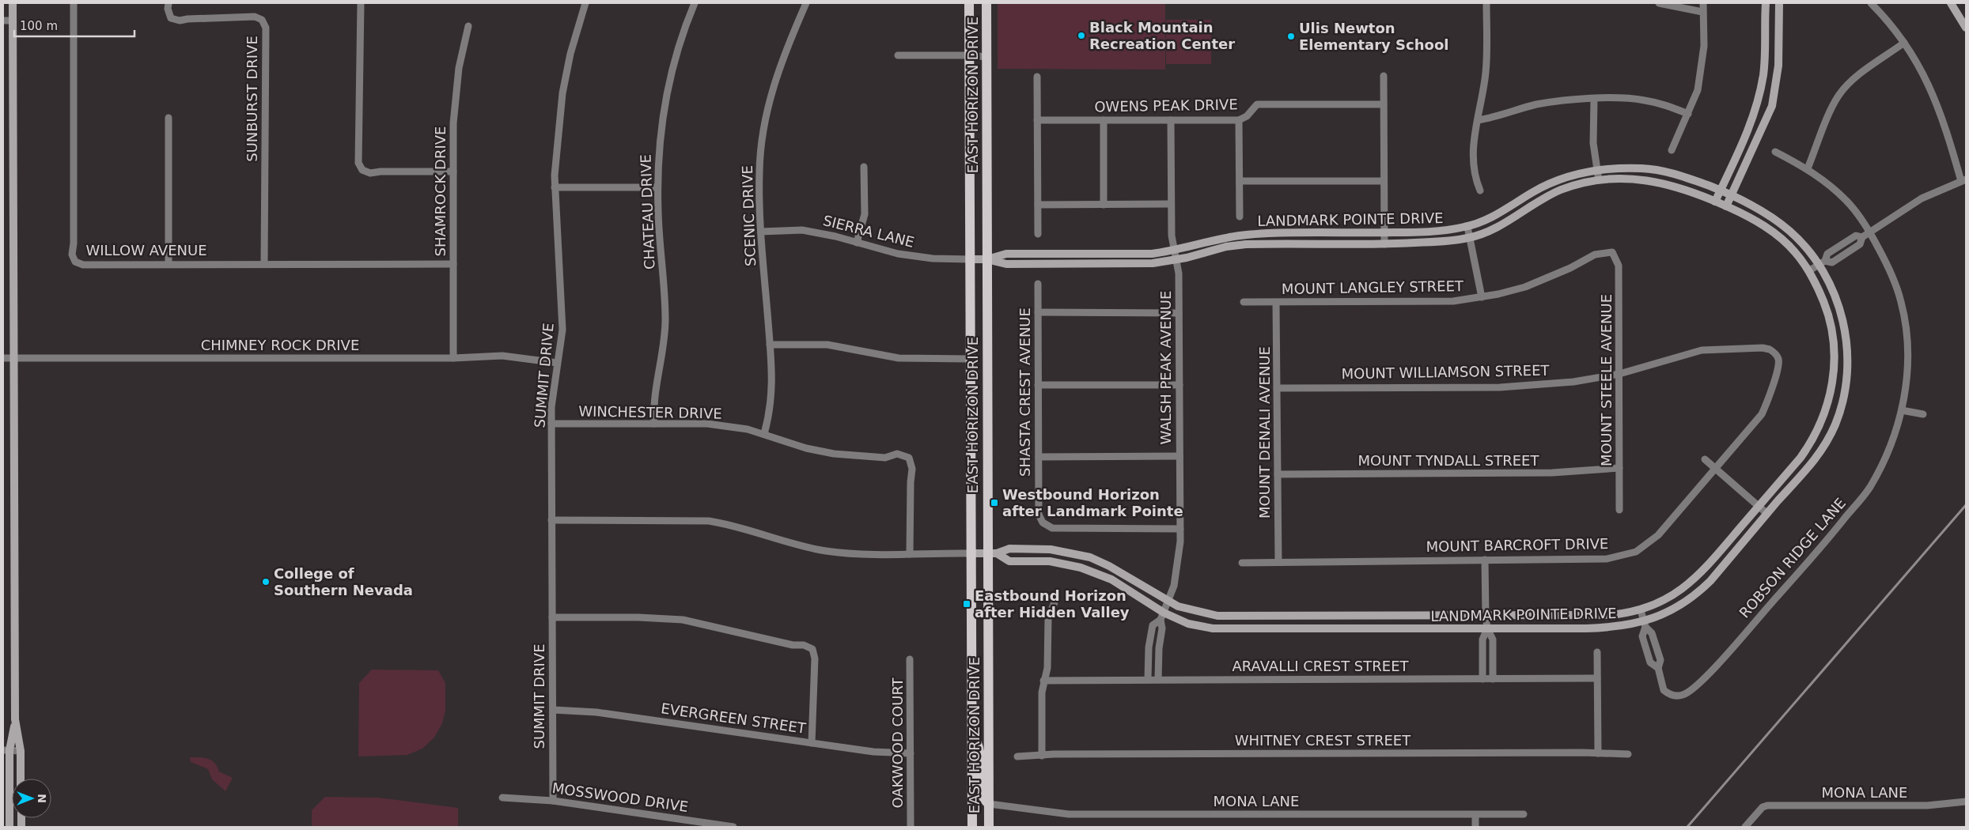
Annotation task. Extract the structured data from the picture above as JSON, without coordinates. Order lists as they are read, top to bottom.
{
  "streets": {
    "main road": ["EAST HORIZON DRIVE"],
    "street": [
      "SUNBURST DRIVE",
      "OWENS PEAK DRIVE",
      "SHAMROCK DRIVE",
      "CHATEAU DRIVE",
      "SCENIC DRIVE",
      "LANDMARK POINTE DRIVE",
      "SIERRA LANE",
      "WILLOW AVENUE",
      "MOUNT LANGLEY STREET",
      "CHIMNEY ROCK DRIVE",
      "WALSH PEAK AVENUE",
      "MOUNT WILLIAMSON STREET",
      "SUMMIT DRIVE",
      "MOUNT STEELE AVENUE",
      "SHASTA CREST AVENUE",
      "WINCHESTER DRIVE",
      "MOUNT DENALI AVENUE",
      "MOUNT TYNDALL STREET",
      "MOUNT BARCROFT DRIVE",
      "ROBSON RIDGE LANE",
      "ARAVALLI CREST STREET",
      "EVERGREEN STREET",
      "WHITNEY CREST STREET",
      "OAKWOOD COURT",
      "MONA LANE",
      "MOSSWOOD DRIVE"
    ]
  },
  "crossings": [
    ["EAST HORIZON DRIVE", "LANDMARK POINTE DRIVE"],
    ["EAST HORIZON DRIVE", "SIERRA LANE"],
    ["EAST HORIZON DRIVE", "MONA LANE"],
    ["SUNBURST DRIVE", "WILLOW AVENUE"],
    ["OWENS PEAK DRIVE", "WALSH PEAK AVENUE"],
    ["SHAMROCK DRIVE", "WILLOW AVENUE"],
    ["SHAMROCK DRIVE", "CHIMNEY ROCK DRIVE"],
    ["CHATEAU DRIVE", "WINCHESTER DRIVE"],
    ["SCENIC DRIVE", "SIERRA LANE"],
    ["SCENIC DRIVE", "WINCHESTER DRIVE"],
    ["LANDMARK POINTE DRIVE", "SIERRA LANE"],
    ["LANDMARK POINTE DRIVE", "WALSH PEAK AVENUE"],
    ["LANDMARK POINTE DRIVE", "ROBSON RIDGE LANE"],
    ["MOUNT LANGLEY STREET", "MOUNT STEELE AVENUE"],
    ["MOUNT LANGLEY STREET", "MOUNT DENALI AVENUE"],
    ["CHIMNEY ROCK DRIVE", "SUMMIT DRIVE"],
    ["WALSH PEAK AVENUE", "SHASTA CREST AVENUE"],
    ["MOUNT WILLIAMSON STREET", "MOUNT STEELE AVENUE"],
    ["MOUNT WILLIAMSON STREET", "MOUNT DENALI AVENUE"],
    ["MOUNT WILLIAMSON STREET", "MOUNT BARCROFT DRIVE"],
    ["SUMMIT DRIVE", "WINCHESTER DRIVE"],
    ["SUMMIT DRIVE", "EVERGREEN STREET"],
    ["SUMMIT DRIVE", "MOSSWOOD DRIVE"],
    ["MOUNT STEELE AVENUE", "MOUNT TYNDALL STREET"],
    ["MOUNT DENALI AVENUE", "MOUNT TYNDALL STREET"],
    ["MOUNT DENALI AVENUE", "MOUNT BARCROFT DRIVE"],
    ["EVERGREEN STREET", "OAKWOOD COURT"]
  ],
  "places": {
    "other": ["Black Mountain Recreation Center", "Ulis Newton Elementary School", "College of Southern Nevada"],
    "transit": ["Westbound Horizon after Landmark Pointe", "Eastbound Horizon after Hidden Valley"]
  },
  "scale_bar": "100 m",
  "north": "right"
}
